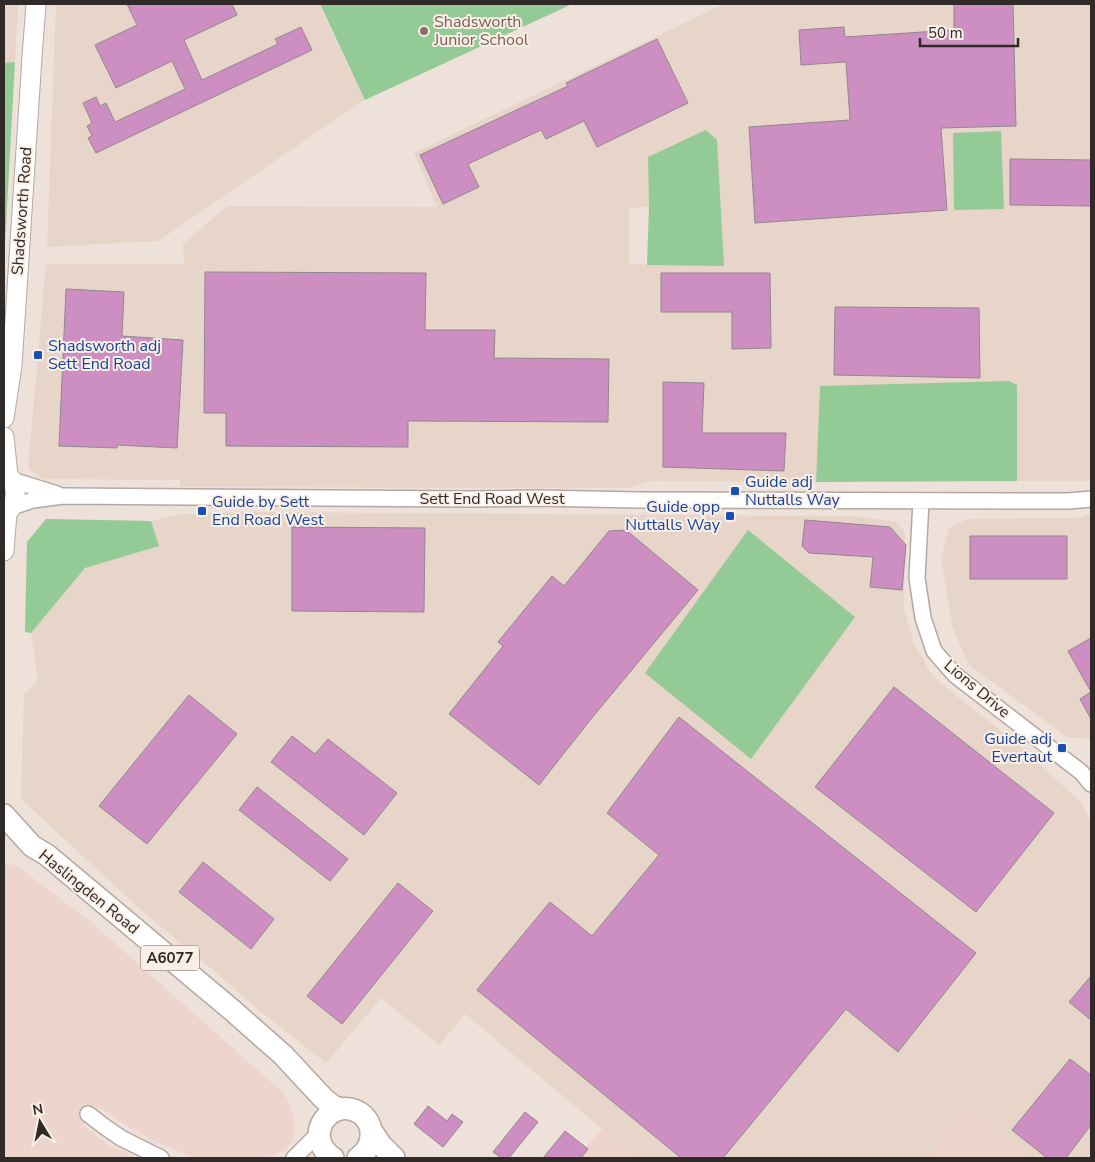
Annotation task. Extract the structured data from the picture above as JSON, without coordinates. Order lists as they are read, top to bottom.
{
  "streets": {
    "highway": ["Haslingden Road", "A6077"],
    "main road": ["Shadsworth Road"],
    "street": ["Sett End Road West", "Lions Drive"]
  },
  "crossings": [
    ["Sett End Road West", "Lions Drive"],
    ["Haslingden Road", "A6077"]
  ],
  "places": {
    "other": ["Shadsworth Junior School"],
    "transit": [
      "Shadsworth adj Sett End Road",
      "Guide adj Nuttalls Way",
      "Guide by Sett End Road West",
      "Guide opp Nuttalls Way",
      "Guide adj Evertaut"
    ]
  },
  "scale_bar": "50 m",
  "north": "top"
}
